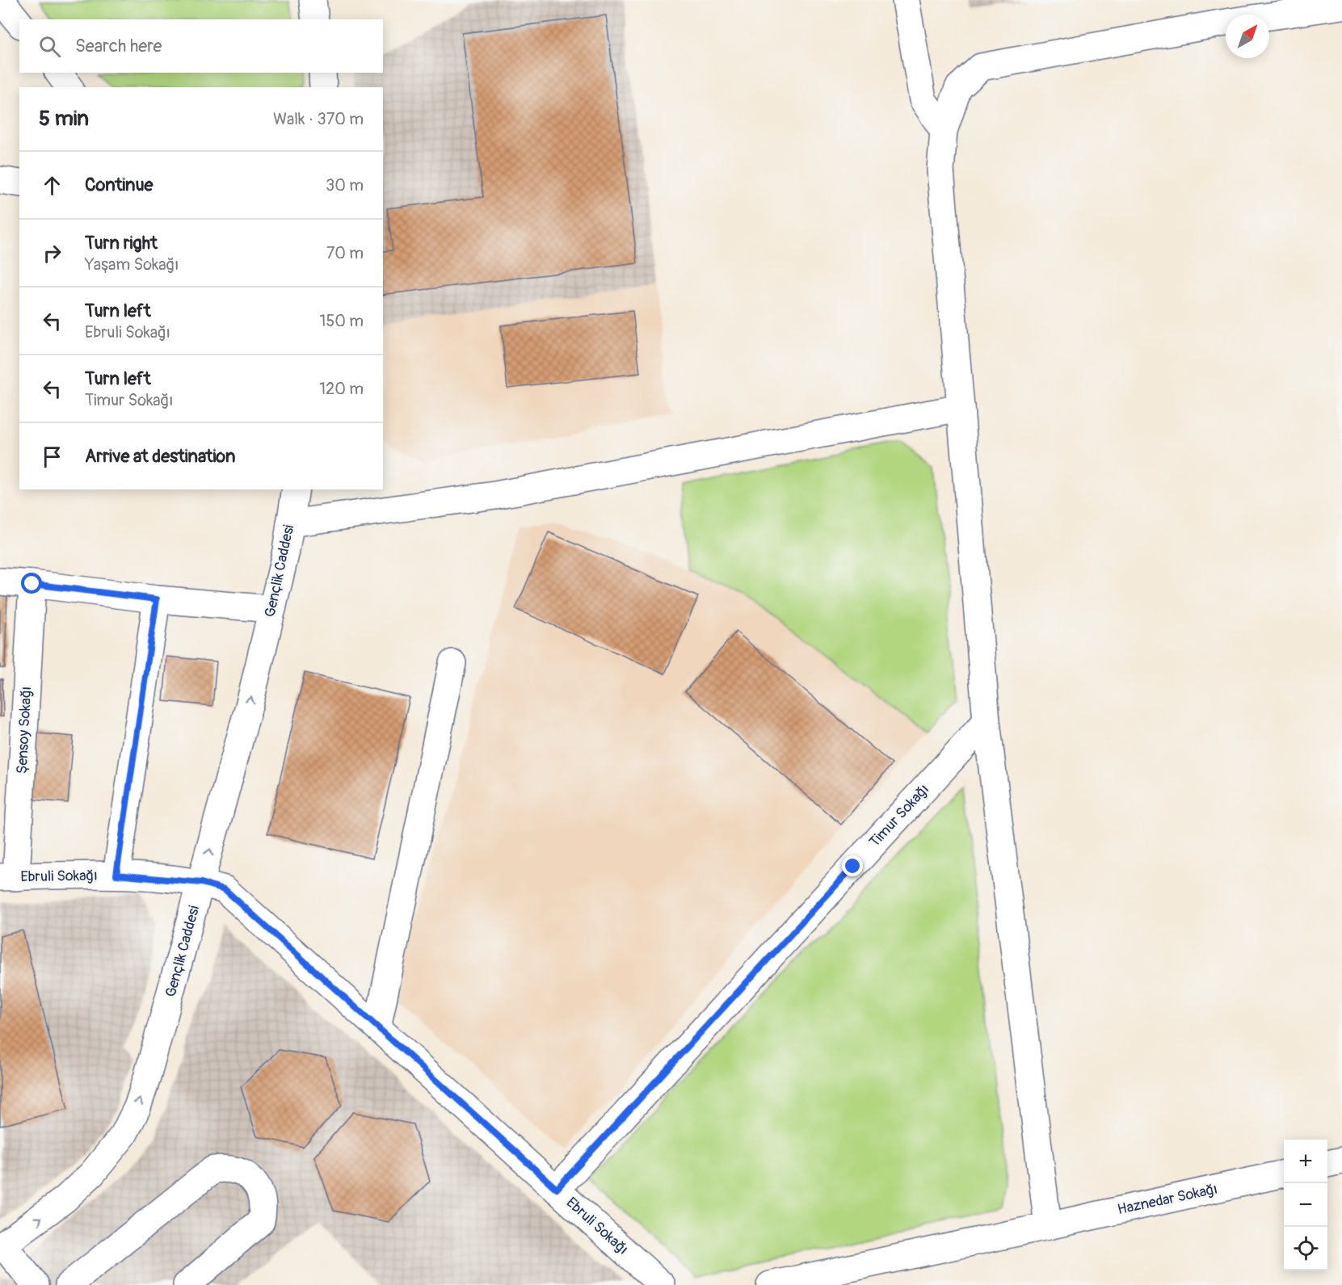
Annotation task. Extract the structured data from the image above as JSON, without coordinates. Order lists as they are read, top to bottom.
{
  "streets": {
    "street": [
      "Gençlik Caddesi",
      "Şensoy Sokağı",
      "Timur Sokağı",
      "Ebruli Sokağı",
      "Haznedar Sokağı"
    ]
  },
  "crossings": [
    ["Gençlik Caddesi", "Ebruli Sokağı"],
    ["Şensoy Sokağı", "Ebruli Sokağı"],
    ["Timur Sokağı", "Ebruli Sokağı"]
  ],
  "north": "top right",
  "page": {
    "search": "Search here",
    "heading": ["5 min", "Walk · 370 m"],
    "list": [
      ["Continue", "30 m"],
      ["Turn right", "Yaşam Sokağı", "70 m"],
      ["Turn left", "Ebruli Sokağı", "150 m"],
      ["Turn left", "Timur Sokağı", "120 m"],
      "Arrive at destination"
    ],
    "map_buttons": ["+", "−"]
  }
}
